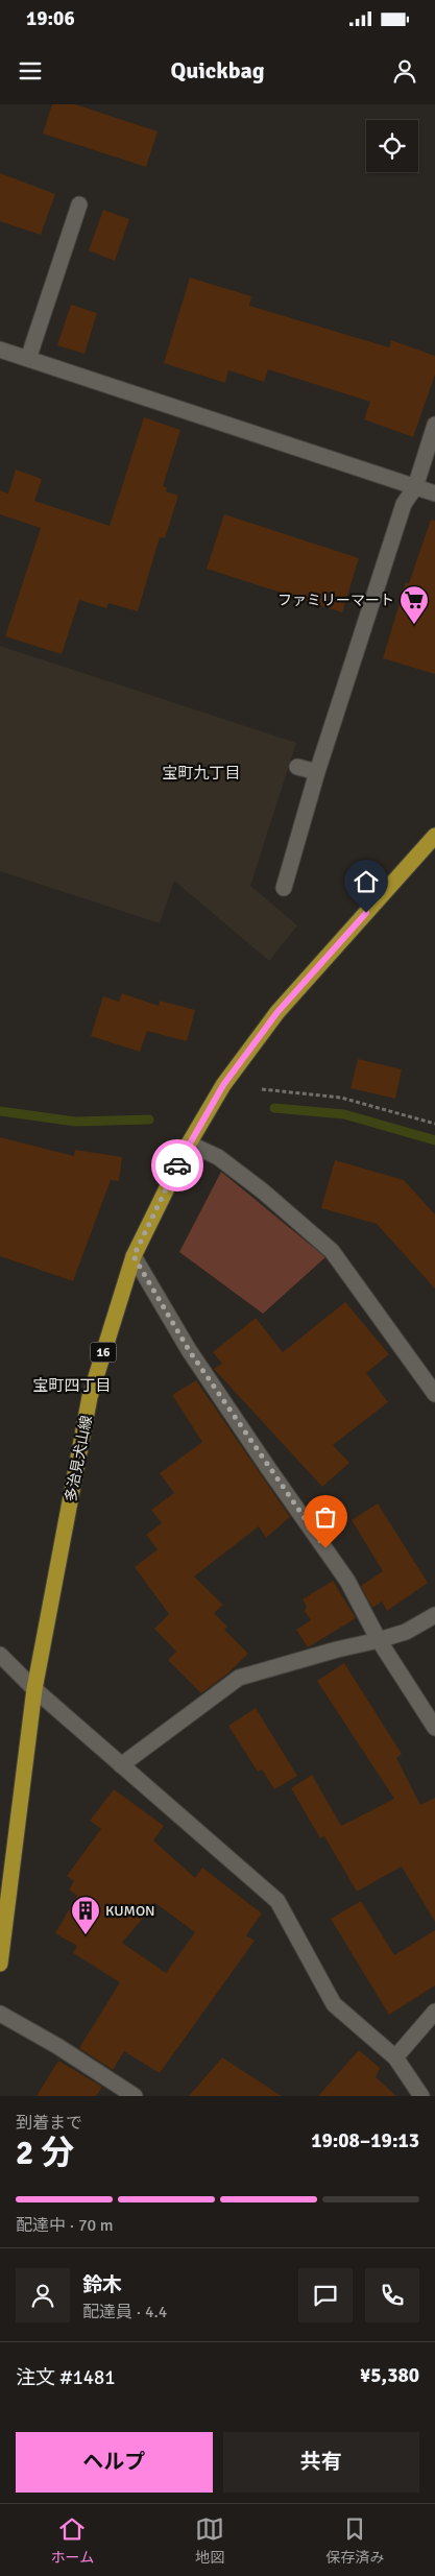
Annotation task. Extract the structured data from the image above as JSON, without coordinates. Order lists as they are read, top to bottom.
{
  "streets": {
    "main road": ["16", "多治見犬山線"]
  },
  "districts": ["宝町九丁目", "宝町四丁目"],
  "places": {
    "supermarket": ["ファミリーマート"],
    "building": ["KUMON"]
  },
  "page": {
    "status": "19:06",
    "header": "Quickbag",
    "heading": ["2 分", "到着まで", "19:08–19:13"],
    "panel": [
      "鈴木",
      "配達員 · 4.4",
      "注文 #1481",
      "¥5,380"
    ],
    "bar": "配達中 · 70 m",
    "buttons": ["ヘルプ", "共有"],
    "tabs": ["ホーム", "地図", "保存済み"]
  }
}
